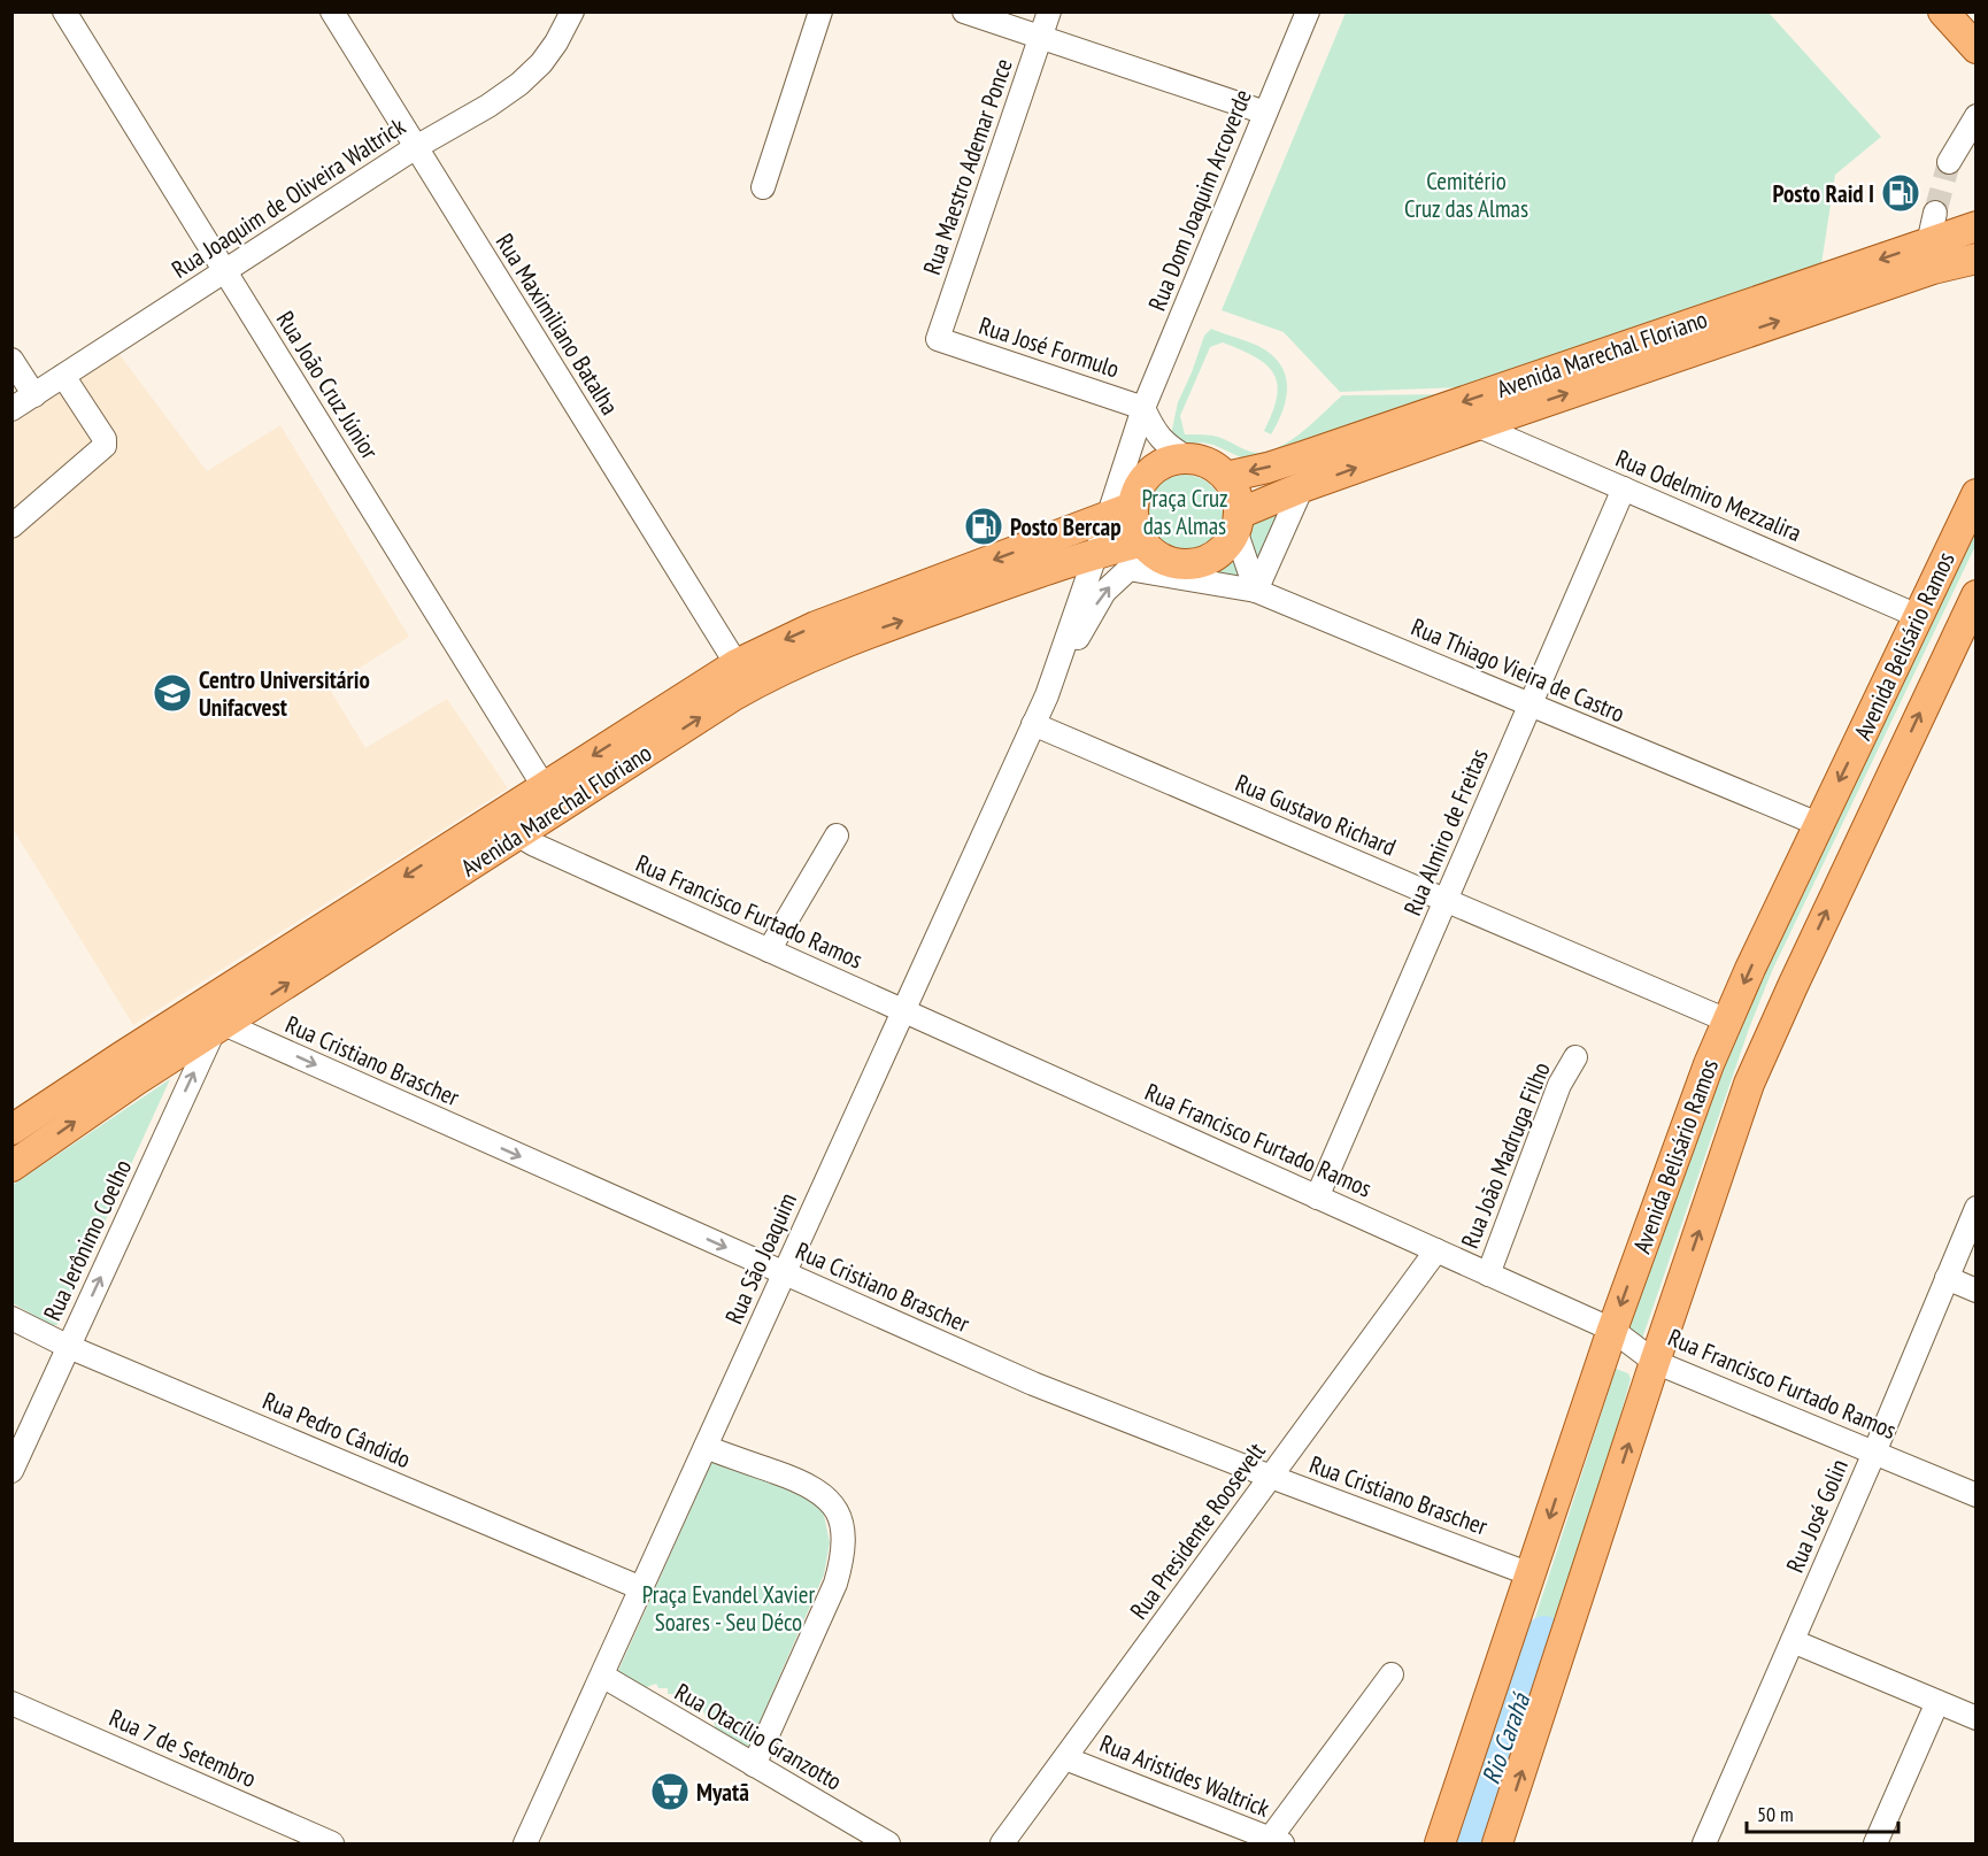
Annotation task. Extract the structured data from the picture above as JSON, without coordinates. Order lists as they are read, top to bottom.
{
  "streets": {
    "main road": ["Avenida Marechal Floriano", "Avenida Belisário Ramos"],
    "street": [
      "Rua Maestro Ademar Ponce",
      "Rua Joaquim de Oliveira Waltrick",
      "Rua Dom Joaquim Arcoverde",
      "Rua Maximiliano Batalha",
      "Rua José Formulo",
      "Rua João Cruz Júnior",
      "Rua Odelmiro Mezzalira",
      "Rua Thiago Vieira de Castro",
      "Rua Gustavo Richard",
      "Rua Almiro de Freitas",
      "Rua Francisco Furtado Ramos",
      "Rua Cristiano Brascher",
      "Rua João Madruga Filho",
      "Rua Jerônimo Coelho",
      "Rua São Joaquim",
      "Rua Pedro Cândido",
      "Rua José Golin",
      "Rua Presidente Roosevelt",
      "Rua Otacílio Granzotto",
      "Rua 7 de Setembro",
      "Rua Aristides Waltrick"
    ]
  },
  "crossings": [
    ["Rua Maestro Ademar Ponce", "Rua José Formulo"],
    ["Rua Joaquim de Oliveira Waltrick", "Rua Maximiliano Batalha"],
    ["Rua Joaquim de Oliveira Waltrick", "Rua João Cruz Júnior"],
    ["Rua Dom Joaquim Arcoverde", "Rua José Formulo"],
    ["Rua Dom Joaquim Arcoverde", "Avenida Marechal Floriano"],
    ["Rua Dom Joaquim Arcoverde", "Rua Thiago Vieira de Castro"],
    ["Rua Dom Joaquim Arcoverde", "Rua São Joaquim"],
    ["Rua Maximiliano Batalha", "Avenida Marechal Floriano"],
    ["Avenida Marechal Floriano", "Rua João Cruz Júnior"],
    ["Avenida Marechal Floriano", "Rua Odelmiro Mezzalira"],
    ["Avenida Marechal Floriano", "Rua Thiago Vieira de Castro"],
    ["Avenida Marechal Floriano", "Rua Francisco Furtado Ramos"],
    ["Avenida Marechal Floriano", "Rua Cristiano Brascher"],
    ["Avenida Marechal Floriano", "Rua Jerônimo Coelho"],
    ["Avenida Marechal Floriano", "Rua São Joaquim"],
    ["Rua Odelmiro Mezzalira", "Avenida Belisário Ramos"],
    ["Rua Odelmiro Mezzalira", "Rua Almiro de Freitas"],
    ["Avenida Belisário Ramos", "Rua Thiago Vieira de Castro"],
    ["Avenida Belisário Ramos", "Rua Gustavo Richard"],
    ["Avenida Belisário Ramos", "Rua Francisco Furtado Ramos"],
    ["Avenida Belisário Ramos", "Rua Cristiano Brascher"],
    ["Rua Thiago Vieira de Castro", "Rua Almiro de Freitas"],
    ["Rua Thiago Vieira de Castro", "Rua São Joaquim"],
    ["Rua Gustavo Richard", "Rua Almiro de Freitas"],
    ["Rua Gustavo Richard", "Rua São Joaquim"],
    ["Rua Almiro de Freitas", "Rua Francisco Furtado Ramos"],
    ["Rua Francisco Furtado Ramos", "Rua João Madruga Filho"],
    ["Rua Francisco Furtado Ramos", "Rua São Joaquim"],
    ["Rua Francisco Furtado Ramos", "Rua José Golin"],
    ["Rua Francisco Furtado Ramos", "Rua Presidente Roosevelt"],
    ["Rua Cristiano Brascher", "Rua Jerônimo Coelho"],
    ["Rua Cristiano Brascher", "Rua São Joaquim"],
    ["Rua Cristiano Brascher", "Rua Presidente Roosevelt"],
    ["Rua Jerônimo Coelho", "Rua Pedro Cândido"],
    ["Rua São Joaquim", "Rua Pedro Cândido"],
    ["Rua São Joaquim", "Rua Otacílio Granzotto"],
    ["Rua Presidente Roosevelt", "Rua Aristides Waltrick"]
  ],
  "one_way": ["Rua Cristiano Brascher", "Rua Jerônimo Coelho"],
  "water": ["Rio Carahá"],
  "parks": ["Cemitério Cruz das Almas", "Praça Cruz das Almas", "Praça Evandel Xavier Soares - Seu Déco"],
  "places": {
    "fuel station": ["Posto Raid I", "Posto Bercap"],
    "school or university": ["Centro Universitário Unifacvest"],
    "supermarket": ["Myatã"]
  },
  "scale_bar": "50 m"
}
